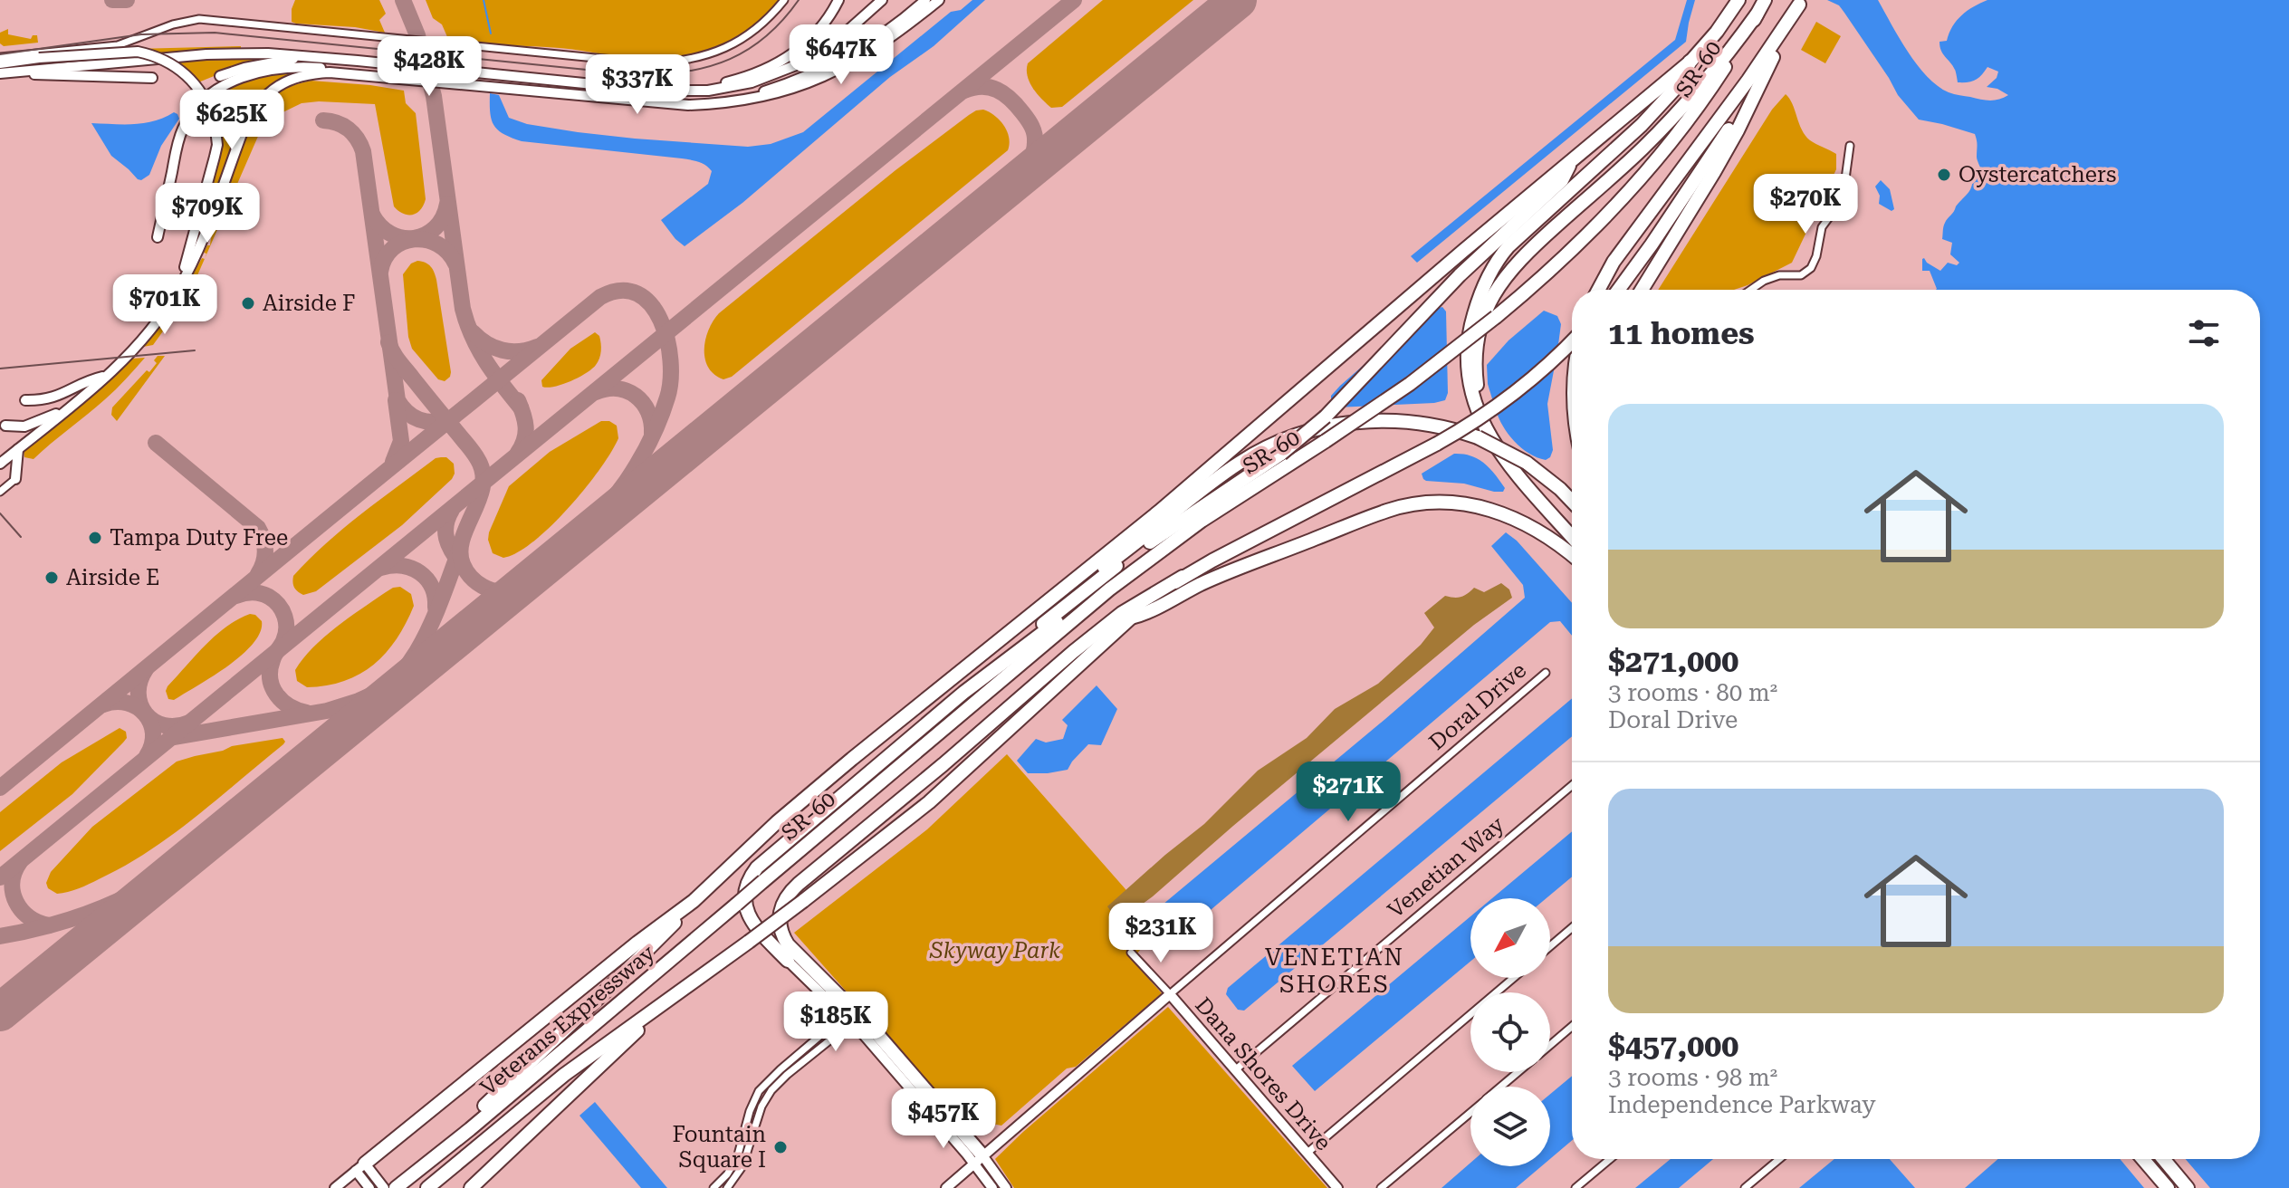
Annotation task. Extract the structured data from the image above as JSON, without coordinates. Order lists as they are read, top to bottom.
{
  "streets": {
    "highway": ["SR-60", "Veterans Expressway"],
    "street": ["Doral Drive", "Venetian Way", "Dana Shores Drive"]
  },
  "crossings": [
    ["SR-60", "Veterans Expressway"],
    ["Doral Drive", "Dana Shores Drive"],
    ["Venetian Way", "Dana Shores Drive"]
  ],
  "districts": ["VENETIAN SHORES"],
  "parks": ["Skyway Park"],
  "places": [
    "Oystercatchers",
    "Airside F",
    "Tampa Duty Free",
    "Airside E",
    "Fountain Square I"
  ],
  "north": "bottom left",
  "page": {
    "price": [
      "$647K",
      "$428K",
      "$337K",
      "$625K",
      "$270K",
      "$709K",
      "$701K",
      "$271K",
      "$231K",
      "$185K",
      "$457K"
    ],
    "heading": "11 homes",
    "list": [
      {
        "name": "$271,000",
        "note": "3 rooms · 80 m² · Doral Drive"
      },
      {
        "name": "$457,000",
        "note": "3 rooms · 98 m² · Independence Parkway"
      }
    ]
  }
}
